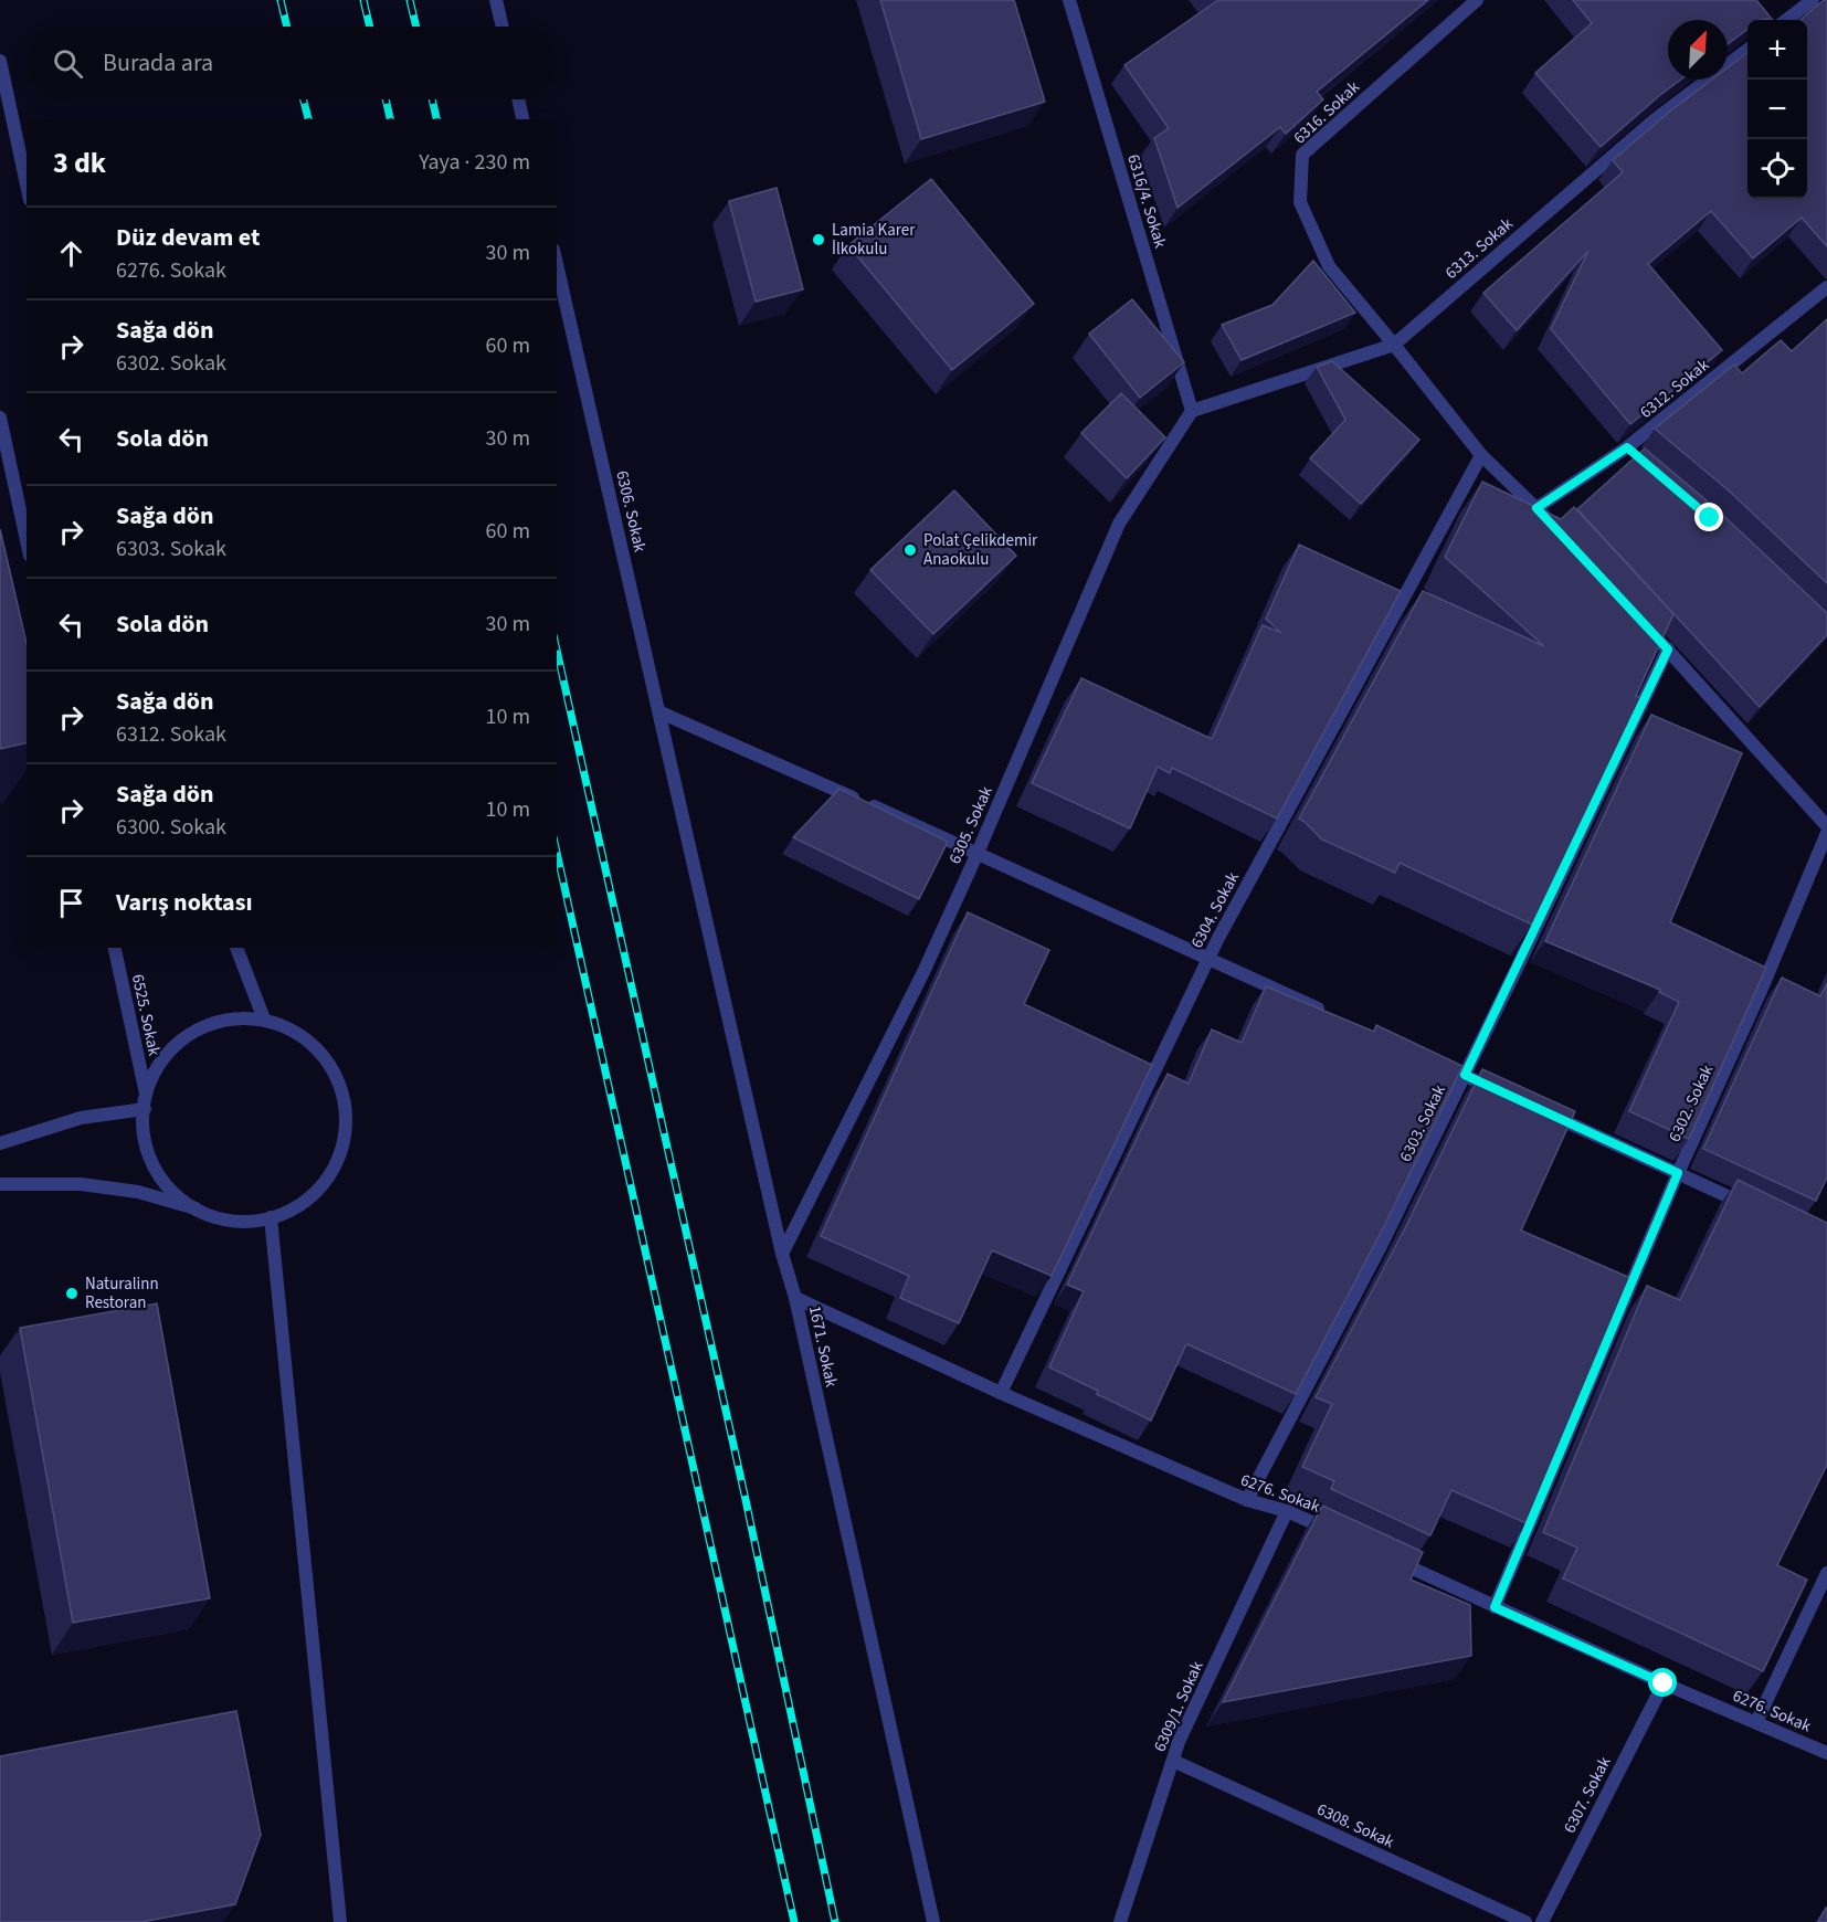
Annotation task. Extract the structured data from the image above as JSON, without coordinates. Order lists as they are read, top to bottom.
{
  "streets": {
    "street": [
      "6316. Sokak",
      "6316/4. Sokak",
      "6313. Sokak",
      "6312. Sokak",
      "6306. Sokak",
      "6305. Sokak",
      "6304. Sokak",
      "6525. Sokak",
      "6302. Sokak",
      "6303. Sokak",
      "1671. Sokak",
      "6276. Sokak",
      "6309/1. Sokak",
      "6307. Sokak",
      "6308. Sokak"
    ]
  },
  "crossings": [
    ["6316. Sokak", "6313. Sokak"],
    ["6316. Sokak", "6312. Sokak"],
    ["6316. Sokak", "6304. Sokak"],
    ["6316/4. Sokak", "6313. Sokak"],
    ["6316/4. Sokak", "6305. Sokak"],
    ["6313. Sokak", "6305. Sokak"],
    ["6306. Sokak", "1671. Sokak"],
    ["6305. Sokak", "1671. Sokak"],
    ["6304. Sokak", "6276. Sokak"],
    ["6302. Sokak", "6276. Sokak"],
    ["6303. Sokak", "6276. Sokak"],
    ["1671. Sokak", "6276. Sokak"],
    ["6276. Sokak", "6309/1. Sokak"],
    ["6276. Sokak", "6307. Sokak"],
    ["6309/1. Sokak", "6308. Sokak"]
  ],
  "places": ["Lamia Karer İlkokulu", "Polat Çelikdemir Anaokulu", "Naturalinn Restoran"],
  "north": "top right",
  "page": {
    "map_buttons": ["+", "−"],
    "search": "Burada ara",
    "heading": ["3 dk", "Yaya · 230 m"],
    "list": [
      ["Düz devam et", "6276. Sokak", "30 m"],
      ["Sağa dön", "6302. Sokak", "60 m"],
      ["Sola dön", "30 m"],
      ["Sağa dön", "6303. Sokak", "60 m"],
      ["Sola dön", "30 m"],
      ["Sağa dön", "6312. Sokak", "10 m"],
      ["Sağa dön", "6300. Sokak", "10 m"],
      "Varış noktası"
    ]
  }
}
